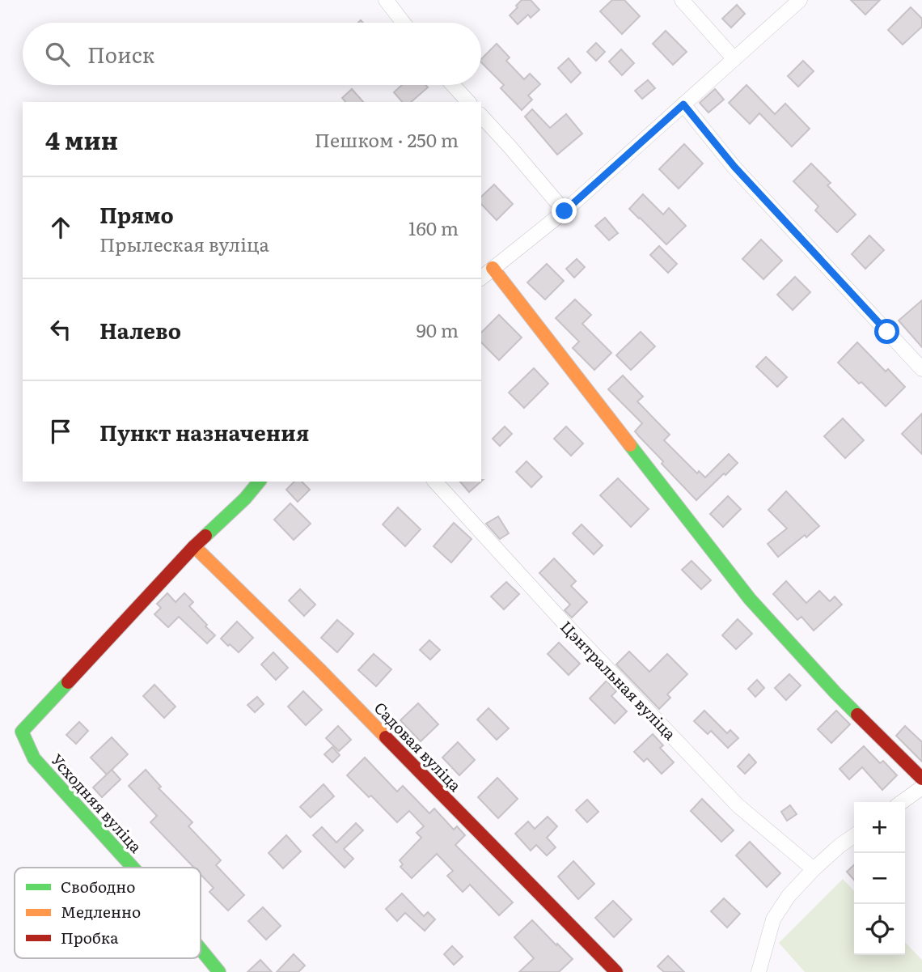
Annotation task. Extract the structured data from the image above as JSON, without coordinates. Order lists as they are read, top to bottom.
{
  "streets": {
    "street": ["Цэнтральная вуліца", "Садовая вуліца", "Усходняя вуліца"]
  },
  "crossings": [
    ["Садовая вуліца", "Усходняя вуліца"]
  ],
  "legend": ["Свободно", "Медленно", "Пробка"],
  "page": {
    "search": "Поиск",
    "heading": ["4 мин", "Пешком · 250 m"],
    "list": [
      ["Прямо", "Прылеская вуліца", "160 m"],
      ["Налево", "90 m"],
      "Пункт назначения"
    ],
    "map_buttons": ["+", "−"]
  }
}
